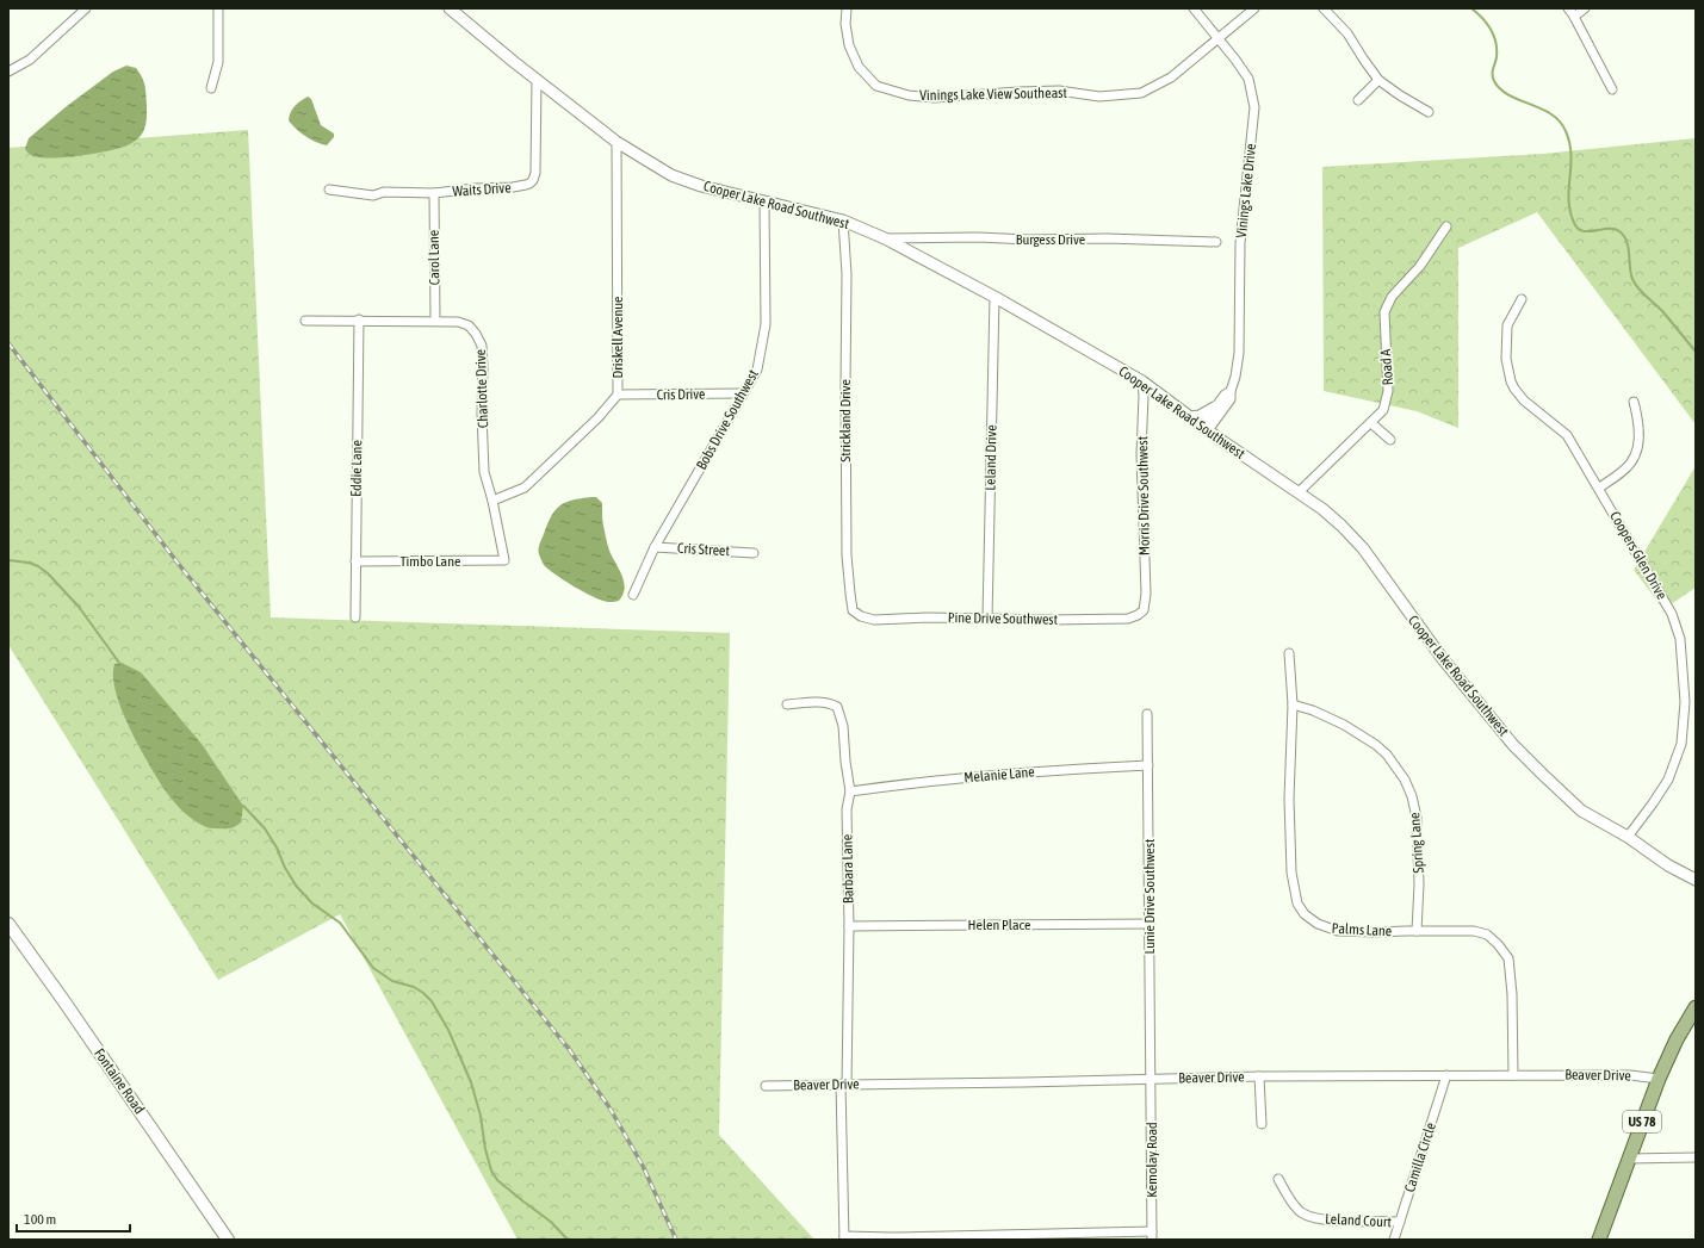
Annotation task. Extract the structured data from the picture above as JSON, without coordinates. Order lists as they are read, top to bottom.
{
  "streets": {
    "main road": ["Fontaine Road", "US 78"],
    "street": [
      "Vinings Lake View Southeast",
      "Waits Drive",
      "Vinings Lake Drive",
      "Cooper Lake Road Southwest",
      "Burgess Drive",
      "Carol Lane",
      "Driskell Avenue",
      "Road A",
      "Charlotte Drive",
      "Cris Drive",
      "Bobs Drive Southwest",
      "Strickland Drive",
      "Leland Drive",
      "Eddie Lane",
      "Morris Drive Southwest",
      "Cris Street",
      "Coopers Glen Drive",
      "Timbo Lane",
      "Pine Drive Southwest",
      "Melanie Lane",
      "Spring Lane",
      "Barbara Lane",
      "Lunie Drive Southwest",
      "Helen Place",
      "Palms Lane",
      "Beaver Drive",
      "Camilla Circle",
      "Kemolay Road",
      "Leland Court"
    ]
  },
  "crossings": [
    ["Vinings Lake View Southeast", "Vinings Lake Drive"],
    ["Waits Drive", "Cooper Lake Road Southwest"],
    ["Waits Drive", "Carol Lane"],
    ["Vinings Lake Drive", "Cooper Lake Road Southwest"],
    ["Cooper Lake Road Southwest", "Burgess Drive"],
    ["Cooper Lake Road Southwest", "Driskell Avenue"],
    ["Cooper Lake Road Southwest", "Road A"],
    ["Cooper Lake Road Southwest", "Bobs Drive Southwest"],
    ["Cooper Lake Road Southwest", "Strickland Drive"],
    ["Cooper Lake Road Southwest", "Leland Drive"],
    ["Cooper Lake Road Southwest", "Morris Drive Southwest"],
    ["Cooper Lake Road Southwest", "Coopers Glen Drive"],
    ["Carol Lane", "Charlotte Drive"],
    ["Driskell Avenue", "Charlotte Drive"],
    ["Driskell Avenue", "Cris Drive"],
    ["Charlotte Drive", "Eddie Lane"],
    ["Charlotte Drive", "Timbo Lane"],
    ["Cris Drive", "Bobs Drive Southwest"],
    ["Bobs Drive Southwest", "Cris Street"],
    ["Strickland Drive", "Pine Drive Southwest"],
    ["Leland Drive", "Pine Drive Southwest"],
    ["Eddie Lane", "Timbo Lane"],
    ["Morris Drive Southwest", "Pine Drive Southwest"],
    ["Melanie Lane", "Barbara Lane"],
    ["Melanie Lane", "Lunie Drive Southwest"],
    ["Spring Lane", "Palms Lane"],
    ["Barbara Lane", "Helen Place"],
    ["Barbara Lane", "Beaver Drive"],
    ["Lunie Drive Southwest", "Helen Place"],
    ["Lunie Drive Southwest", "Beaver Drive"],
    ["Lunie Drive Southwest", "Kemolay Road"],
    ["Palms Lane", "Beaver Drive"],
    ["Beaver Drive", "US 78"],
    ["Beaver Drive", "Camilla Circle"],
    ["Beaver Drive", "Kemolay Road"],
    ["Camilla Circle", "Leland Court"]
  ],
  "scale_bar": "100 m"
}
